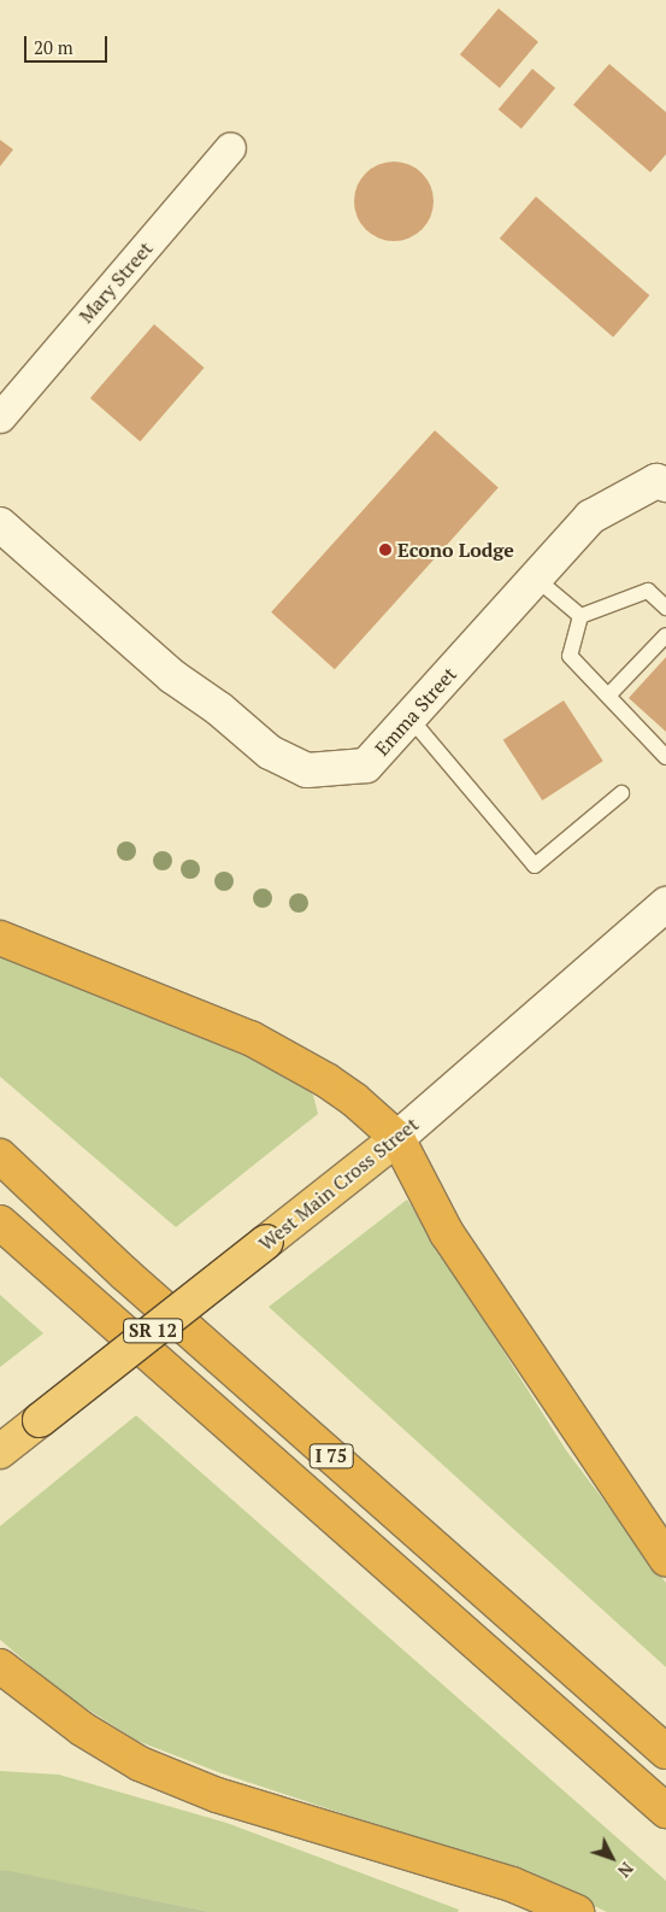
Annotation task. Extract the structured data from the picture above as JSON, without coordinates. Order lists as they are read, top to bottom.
{
  "streets": {
    "highway": ["West Main Cross Street", "SR 12", "I 75"],
    "street": ["Mary Street", "Emma Street"]
  },
  "places": ["Econo Lodge"],
  "scale_bar": "20 m",
  "north": "bottom right"
}
